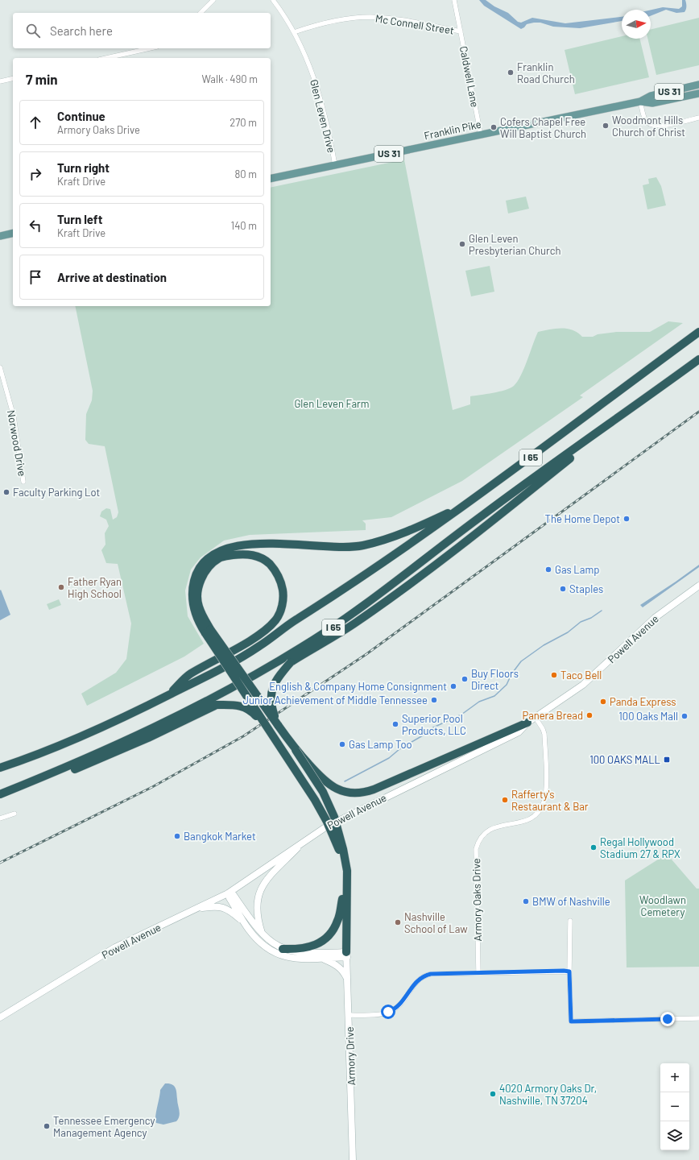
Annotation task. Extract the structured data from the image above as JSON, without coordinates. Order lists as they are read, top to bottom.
{
  "streets": {
    "highway": ["I 65"],
    "main road": [
      "US 31",
      "Franklin Pike",
      "Powell Avenue",
      "Armory Drive"
    ],
    "street": [
      "Mc Connell Street",
      "Caldwell Lane",
      "Glen Leven Drive",
      "Norwood Drive",
      "Armory Oaks Drive"
    ]
  },
  "crossings": [
    ["Mc Connell Street", "Caldwell Lane"],
    ["Mc Connell Street", "Glen Leven Drive"],
    ["Caldwell Lane", "Franklin Pike"],
    ["Glen Leven Drive", "Franklin Pike"],
    ["Powell Avenue", "Armory Oaks Drive"]
  ],
  "parks": ["Glen Leven Farm", "Woodlawn Cemetery"],
  "places": {
    "other": [
      "Franklin Road Church",
      "Woodmont Hills Church of Christ",
      "Cofers Chapel Free Will Baptist Church",
      "Glen Leven Presbyterian Church",
      "Faculty Parking Lot",
      "The Home Depot",
      "Gas Lamp",
      "Father Ryan High School",
      "Staples",
      "Taco Bell",
      "Buy Floors Direct",
      "English & Company Home Consignment",
      "Junior Achievement of Middle Tennessee",
      "Panda Express",
      "Panera Bread",
      "100 Oaks Mall",
      "Superior Pool Products, LLC",
      "Gas Lamp Too",
      "Rafferty's Restaurant & Bar",
      "Bangkok Market",
      "Regal Hollywood Stadium 27 & RPX",
      "BMW of Nashville",
      "Nashville School of Law",
      "4020 Armory Oaks Dr, Nashville, TN 37204",
      "Tennessee Emergency Management Agency"
    ],
    "transit": ["100 OAKS MALL"]
  },
  "north": "right",
  "page": {
    "search": "Search here",
    "heading": ["7 min", "Walk · 490 m"],
    "list": [
      ["Continue", "Armory Oaks Drive", "270 m"],
      ["Turn right", "Kraft Drive", "80 m"],
      ["Turn left", "Kraft Drive", "140 m"],
      "Arrive at destination"
    ],
    "map_buttons": ["+", "−"]
  }
}
